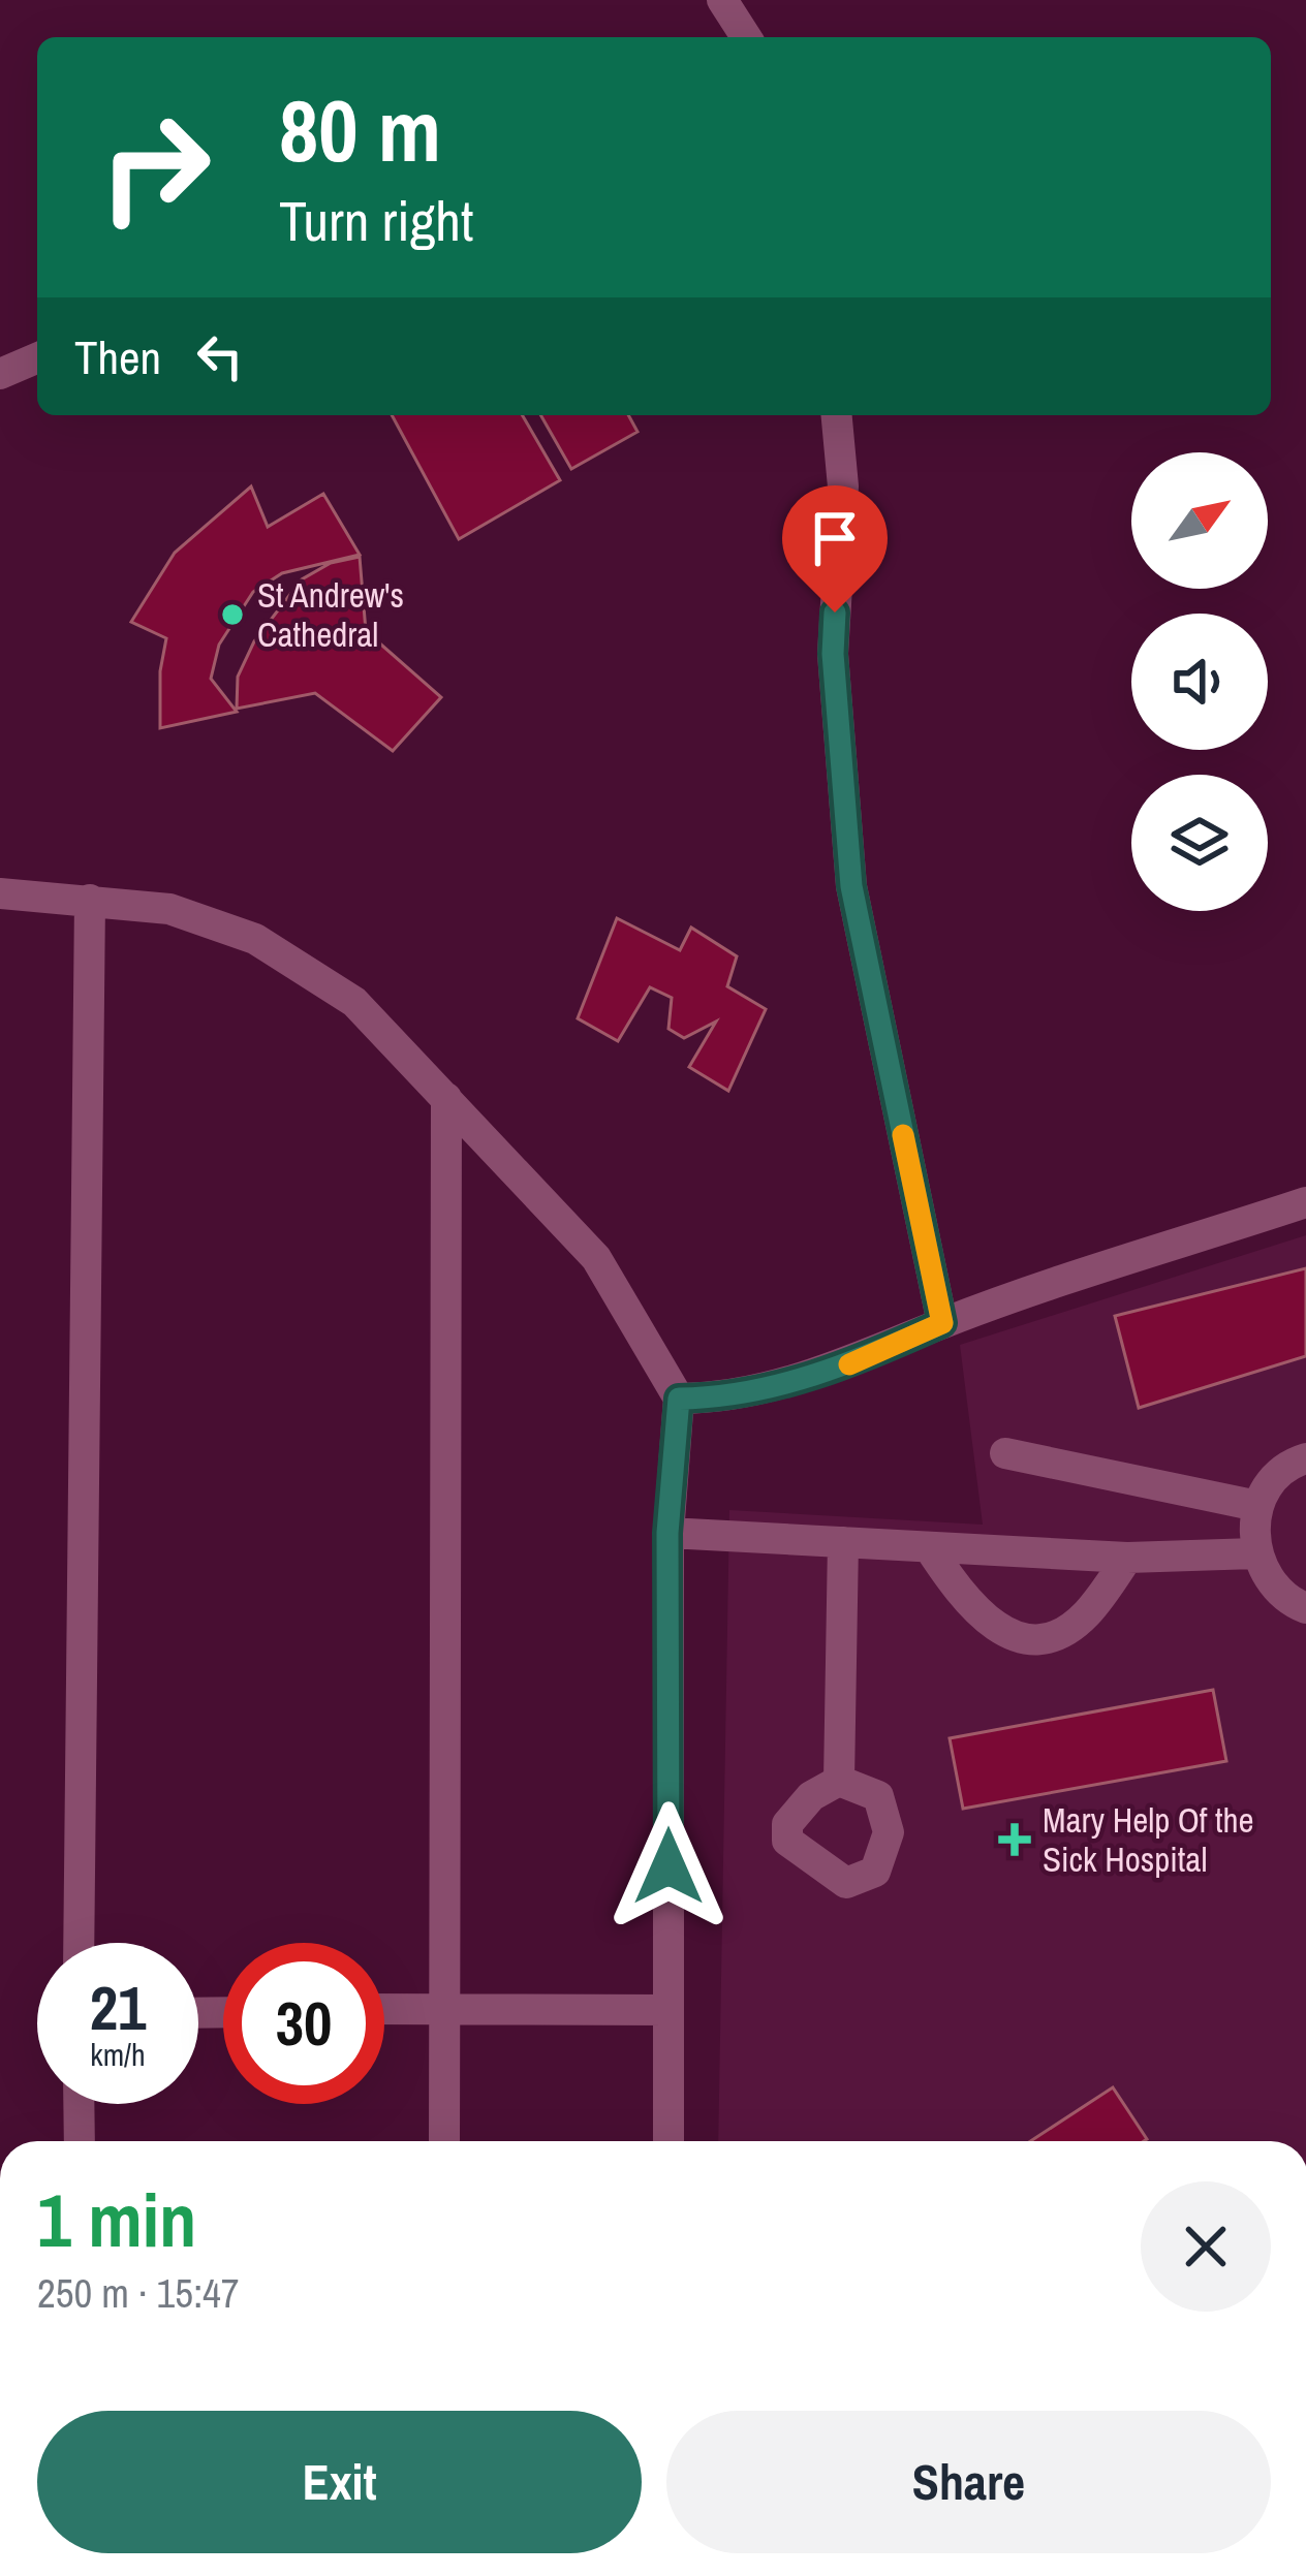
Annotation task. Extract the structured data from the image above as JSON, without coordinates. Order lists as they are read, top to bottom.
{
  "places": {
    "other": ["St Andrew's Cathedral"],
    "health": ["Mary Help Of the Sick Hospital"]
  },
  "north": "top right",
  "page": {
    "turn": ["80 m", "Turn right"],
    "then": "Then",
    "speed": "21 km/h",
    "limit": "30",
    "heading": ["1 min", "250 m · 15:47"],
    "buttons": ["Exit", "Share"]
  }
}
